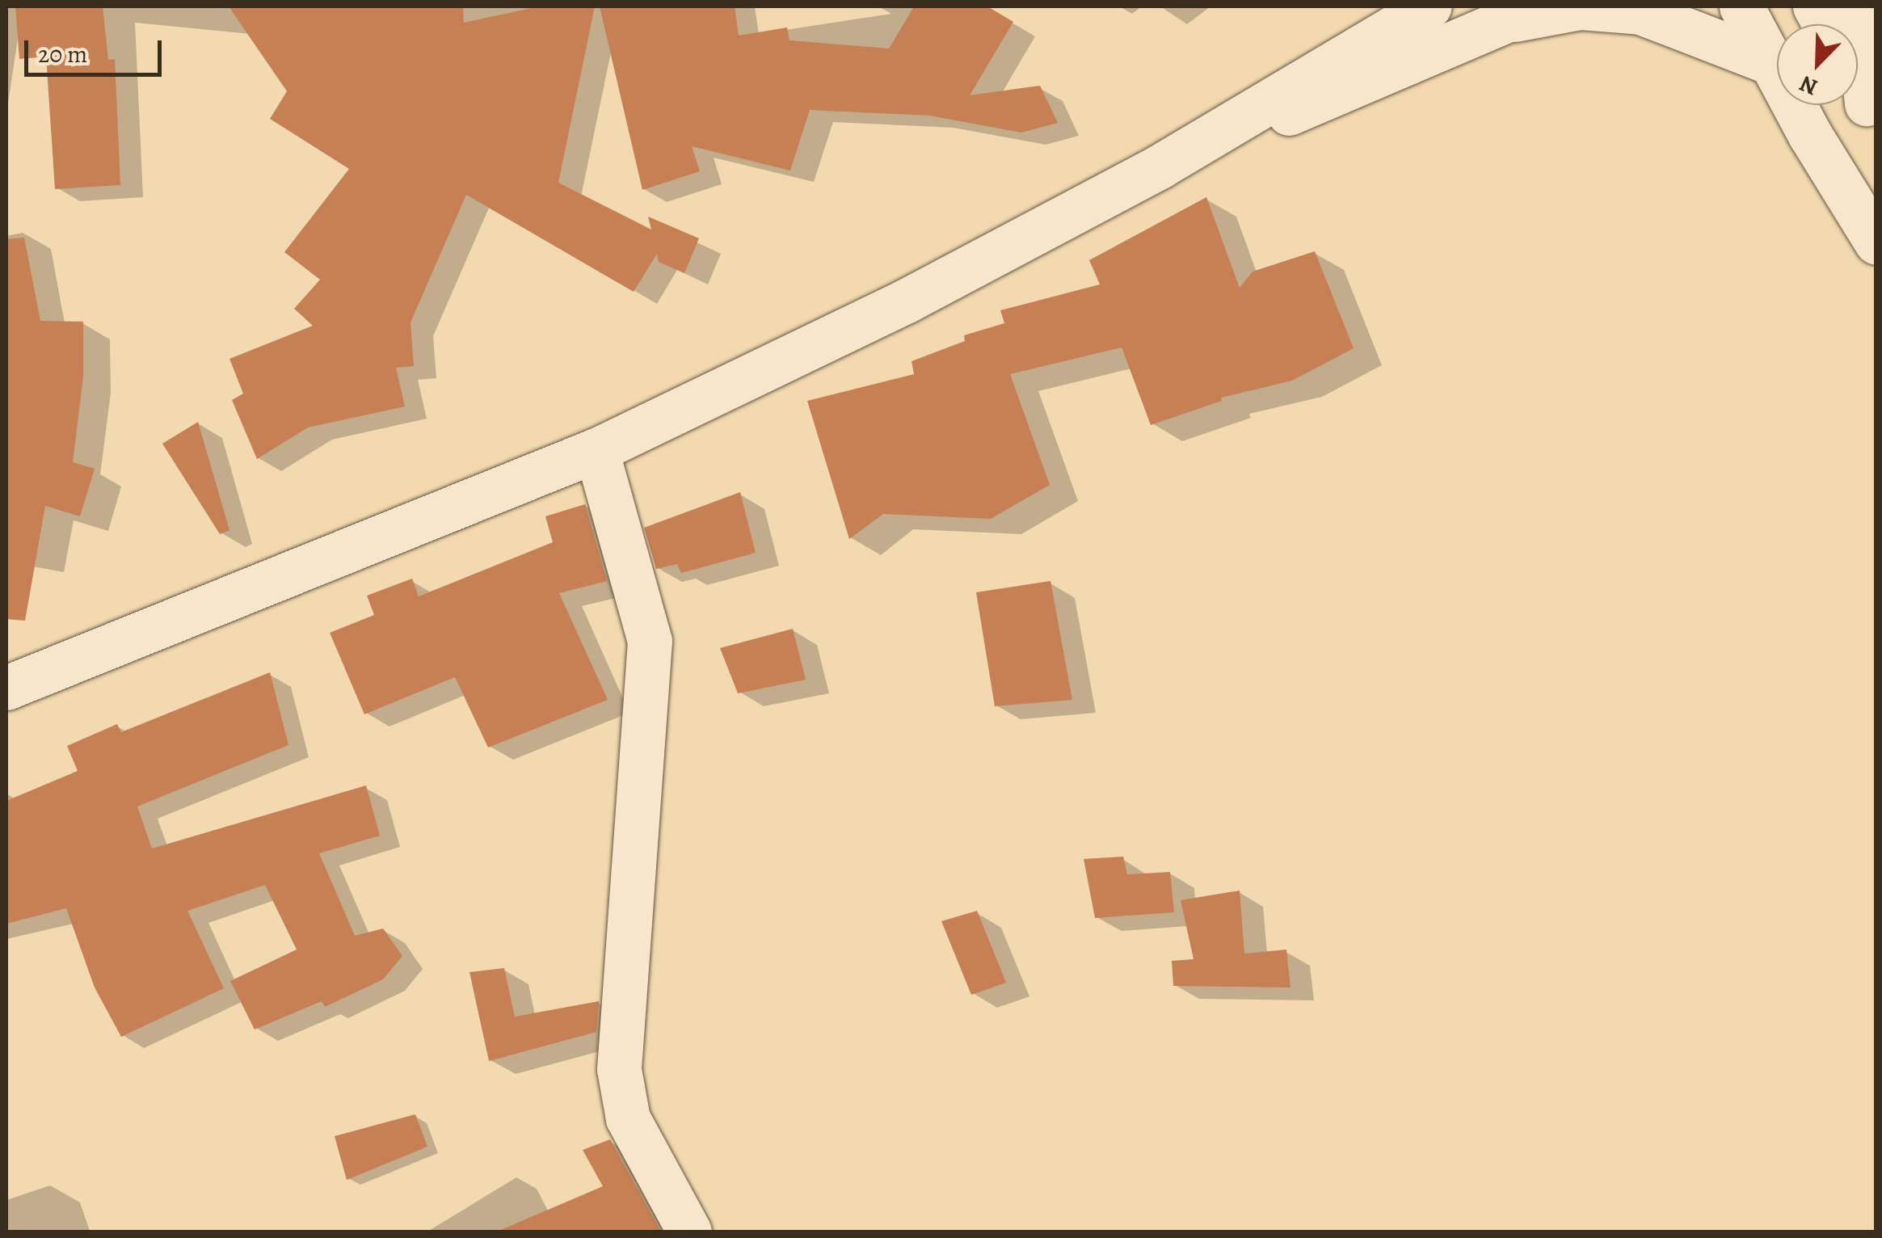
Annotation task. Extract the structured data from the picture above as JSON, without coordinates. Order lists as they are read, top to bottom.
{
  "scale_bar": "20 m",
  "north": "bottom left"
}
